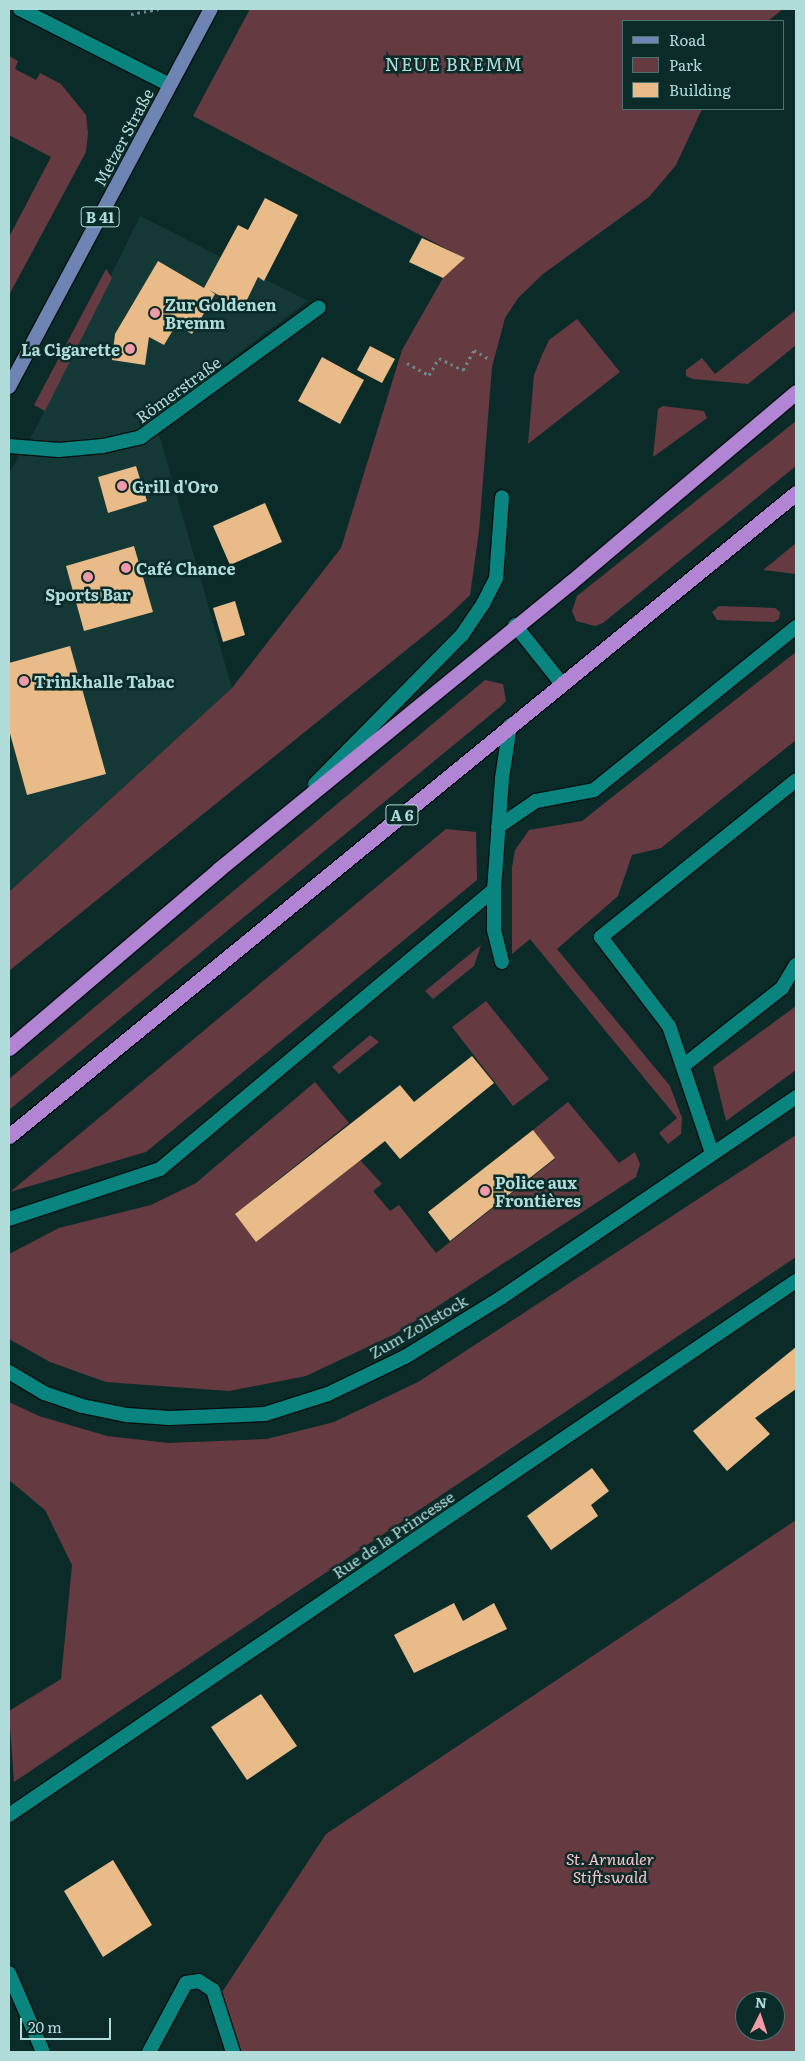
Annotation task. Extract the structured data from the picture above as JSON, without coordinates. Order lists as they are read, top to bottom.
{
  "streets": {
    "highway": ["A 6"],
    "main road": ["Metzer Straße", "B 41"],
    "street": ["Römerstraße", "Zum Zollstock", "Rue de la Princesse"]
  },
  "districts": ["NEUE BREMM"],
  "parks": ["St. Arnualer Stiftswald"],
  "places": [
    "Zur Goldenen Bremm",
    "La Cigarette",
    "Grill d'Oro",
    "Café Chance",
    "Sports Bar",
    "Trinkhalle Tabac",
    "Police aux Frontières"
  ],
  "legend": ["Road", "Park", "Building"],
  "scale_bar": "20 m",
  "north": "top"
}
